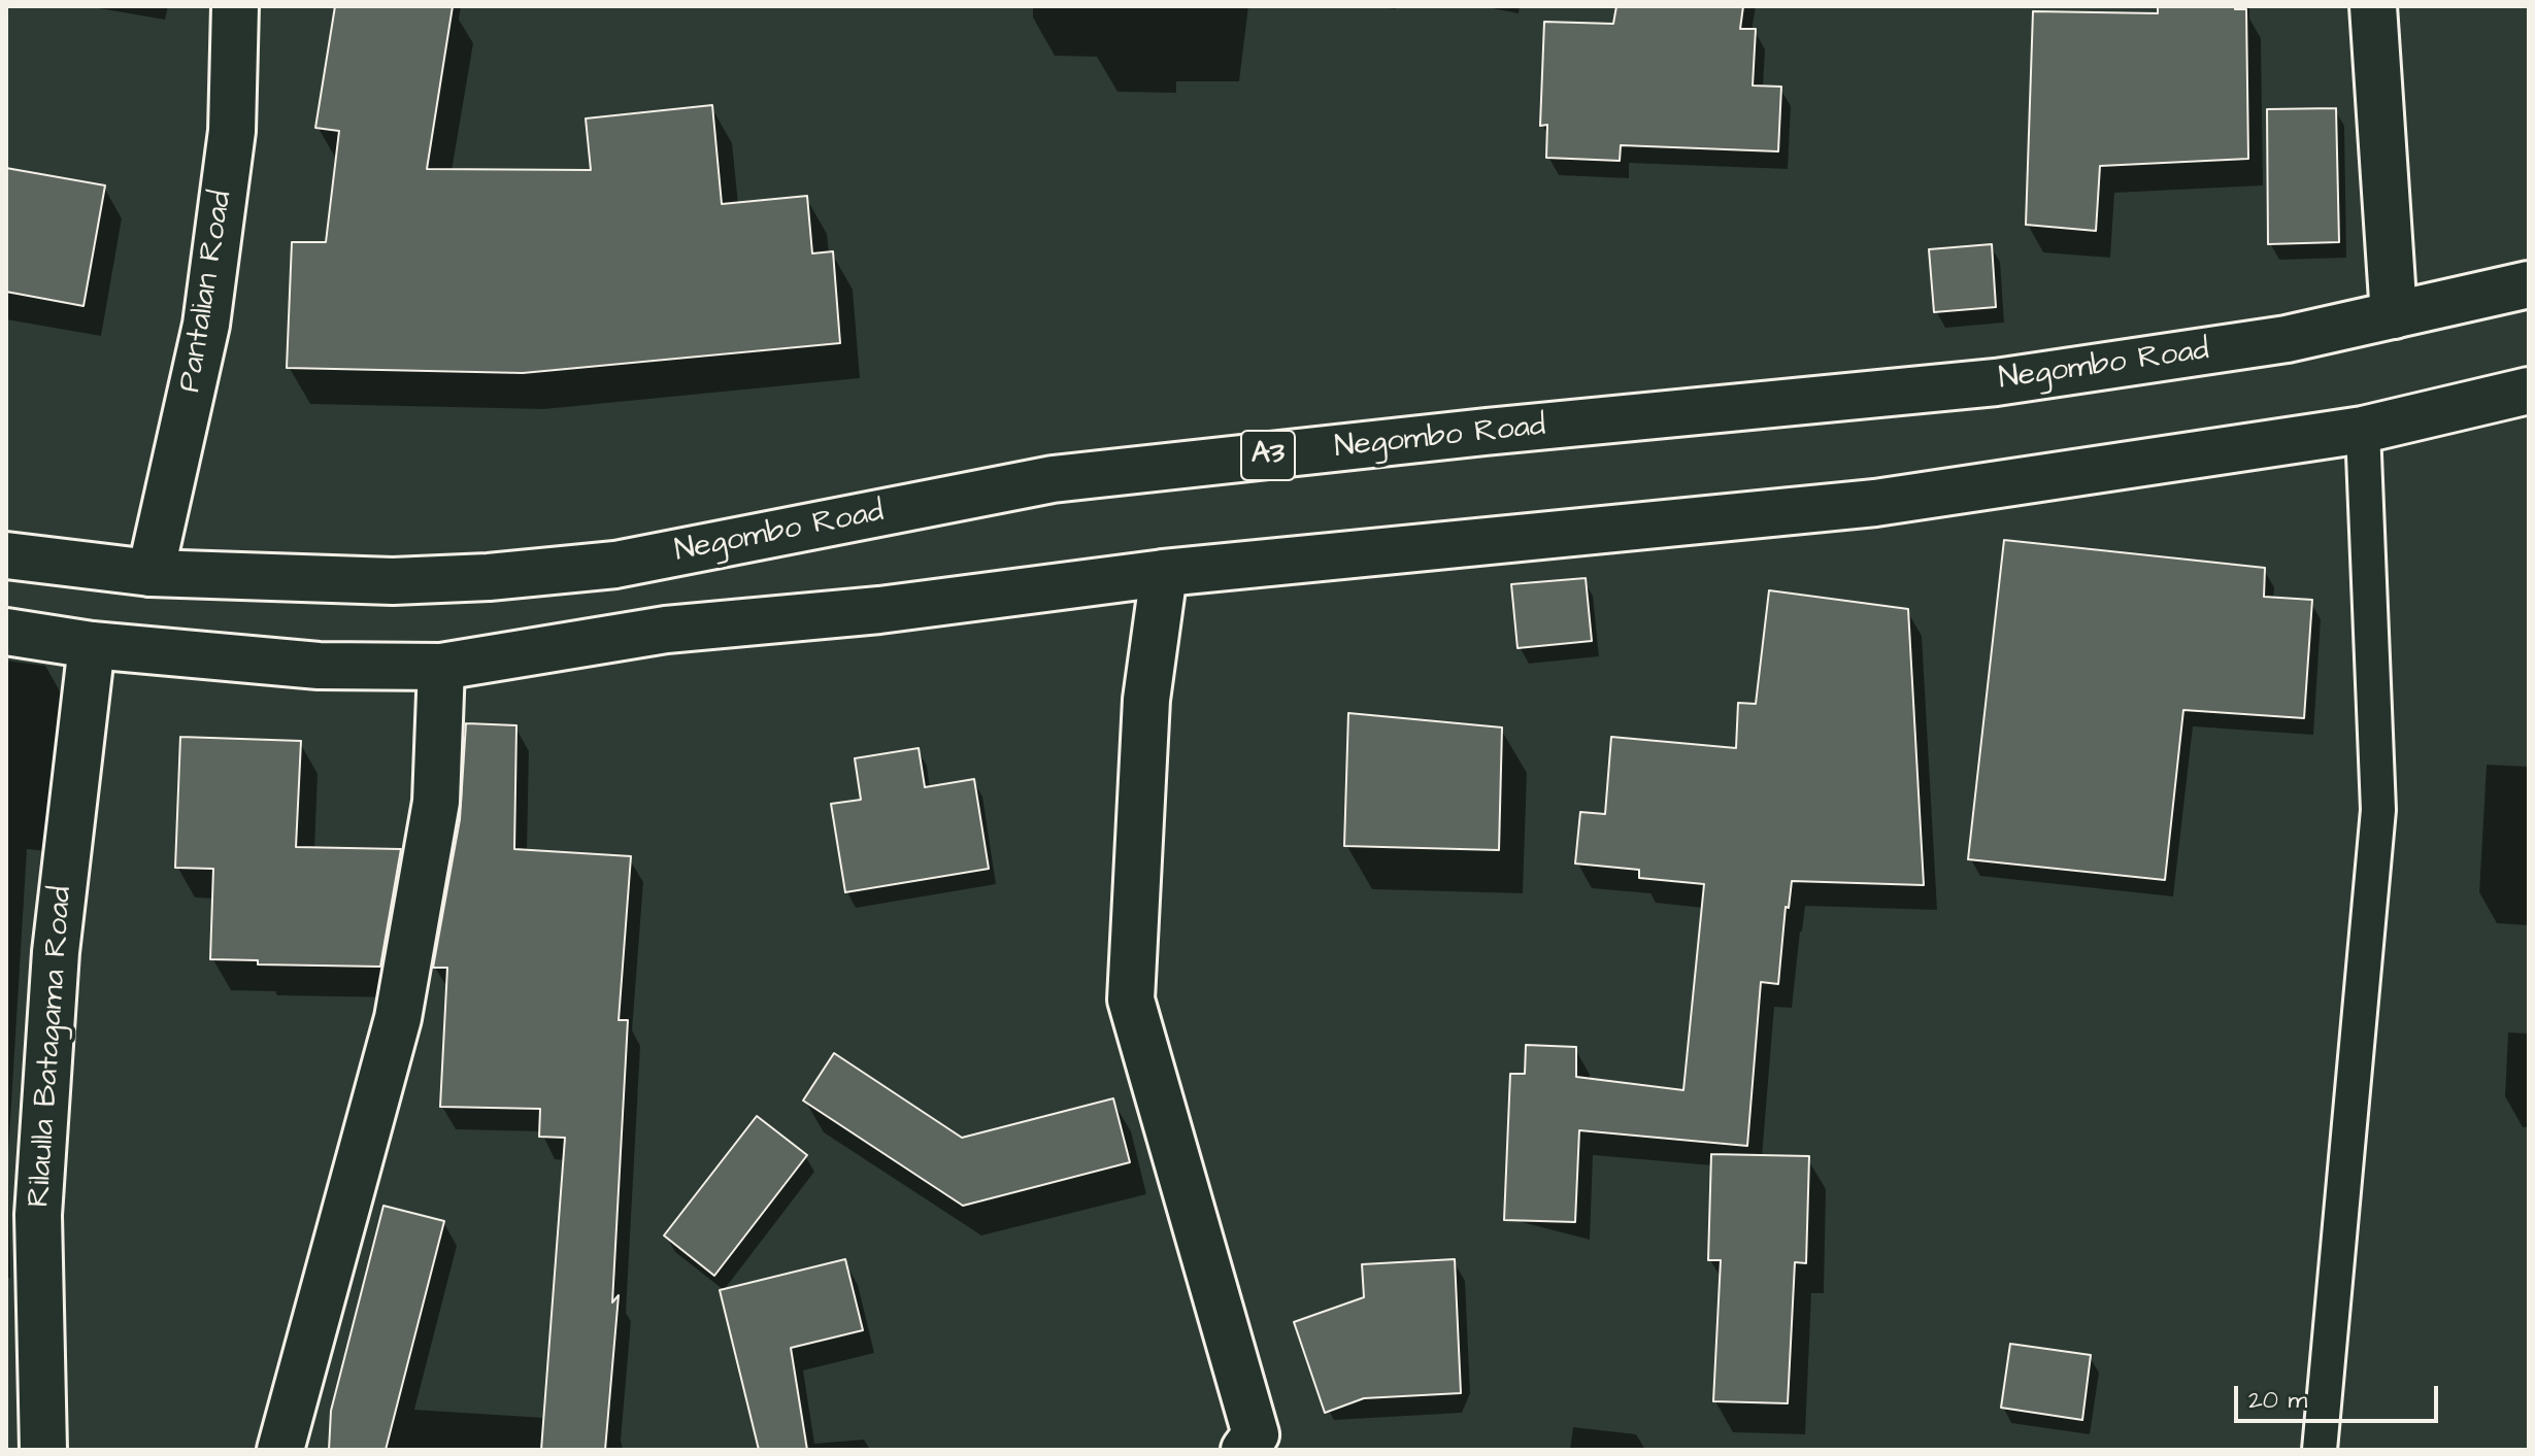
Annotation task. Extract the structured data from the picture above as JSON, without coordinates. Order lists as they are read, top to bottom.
{
  "streets": {
    "main road": [
      "Pantalian Road",
      "Negombo Road",
      "A3",
      "Rilaulla Batagama Road"
    ]
  },
  "crossings": [
    ["Pantalian Road", "Negombo Road"]
  ],
  "scale_bar": "20 m"
}
